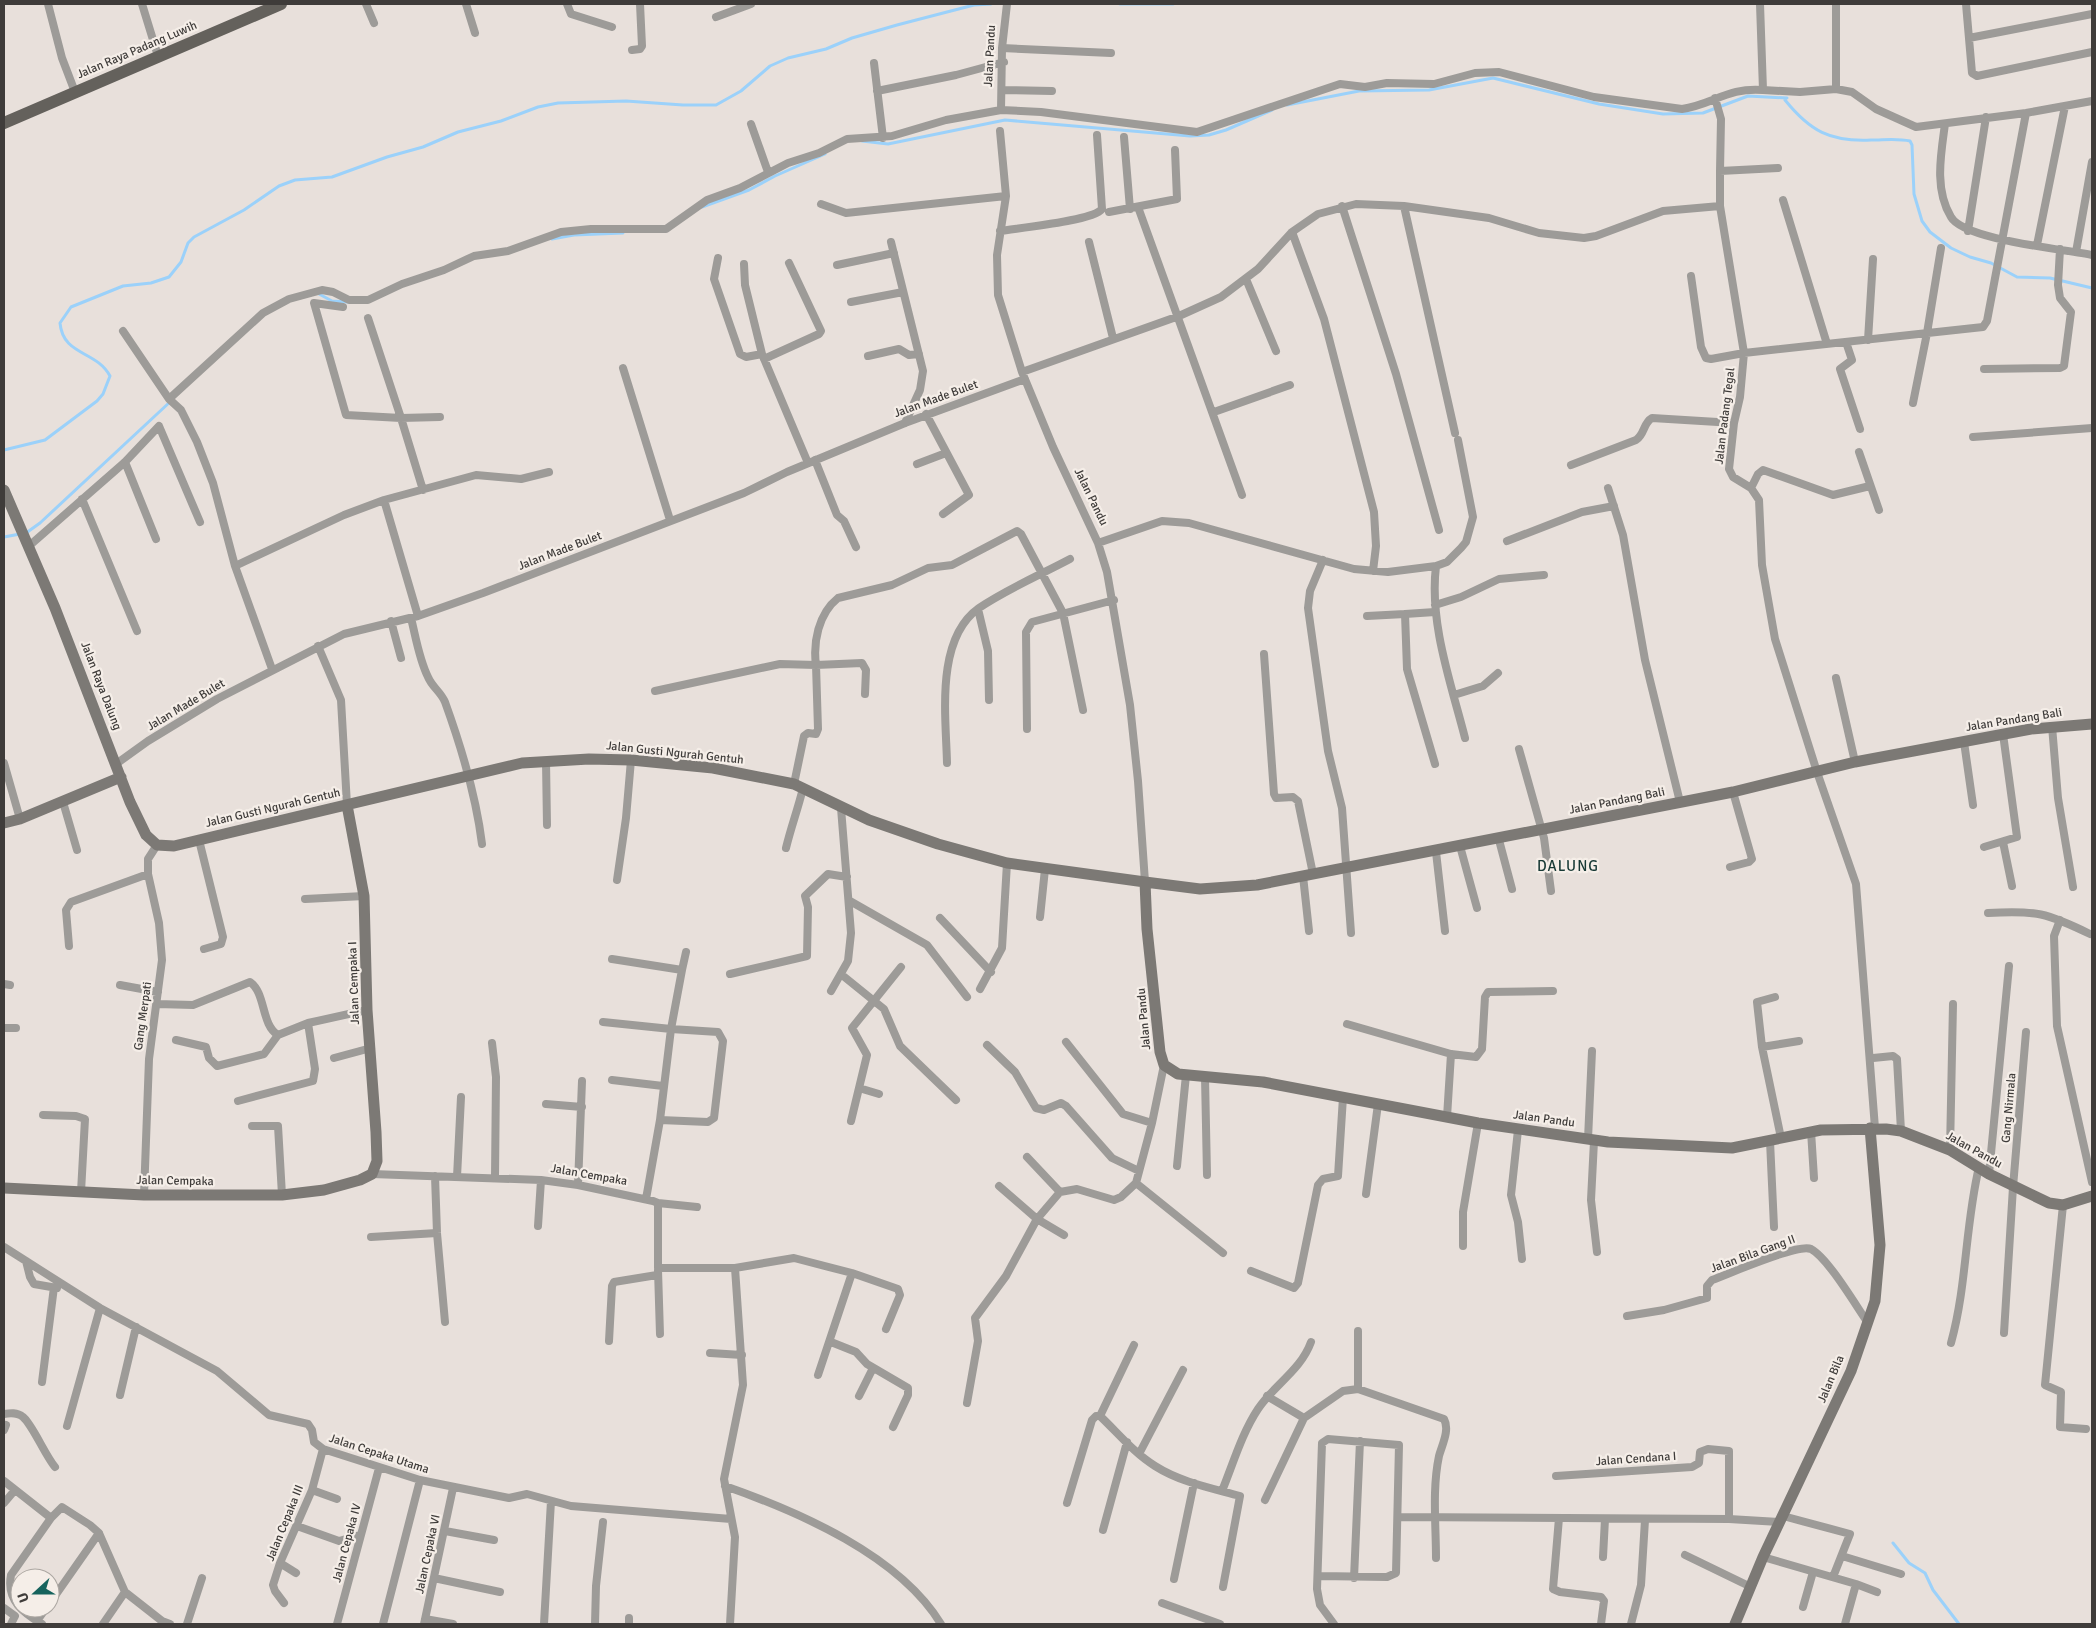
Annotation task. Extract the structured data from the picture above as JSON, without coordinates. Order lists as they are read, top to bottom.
{
  "streets": {
    "main road": ["Jalan Raya Padang Luwih"],
    "street": [
      "Jalan Pandu",
      "Jalan Made Bulet",
      "Jalan Padang Tegal",
      "Jalan Raya Dalung",
      "Jalan Pandang Bali",
      "Jalan Gusti Ngurah Gentuh",
      "Jalan Cempaka I",
      "Gang Merpati",
      "Gang Nirmala",
      "Jalan Cempaka",
      "Jalan Bila Gang II",
      "Jalan Bila",
      "Jalan Cepaka Utama",
      "Jalan Cendana I",
      "Jalan Cepaka III",
      "Jalan Cepaka IV",
      "Jalan Cepaka VI"
    ]
  },
  "crossings": [
    ["Jalan Pandu", "Jalan Made Bulet"],
    ["Jalan Pandu", "Jalan Pandang Bali"],
    ["Jalan Pandu", "Jalan Gusti Ngurah Gentuh"],
    ["Jalan Pandu", "Gang Nirmala"],
    ["Jalan Pandu", "Jalan Bila"],
    ["Jalan Made Bulet", "Jalan Padang Tegal"],
    ["Jalan Made Bulet", "Jalan Raya Dalung"],
    ["Jalan Pandang Bali", "Jalan Gusti Ngurah Gentuh"],
    ["Jalan Gusti Ngurah Gentuh", "Jalan Cempaka I"],
    ["Jalan Gusti Ngurah Gentuh", "Gang Merpati"],
    ["Jalan Cempaka I", "Jalan Cempaka"],
    ["Gang Merpati", "Jalan Cempaka"],
    ["Jalan Bila Gang II", "Jalan Bila"],
    ["Jalan Cepaka Utama", "Jalan Cepaka III"],
    ["Jalan Cepaka Utama", "Jalan Cepaka IV"],
    ["Jalan Cepaka Utama", "Jalan Cepaka VI"]
  ],
  "districts": ["DALUNG"],
  "north": "left"
}
